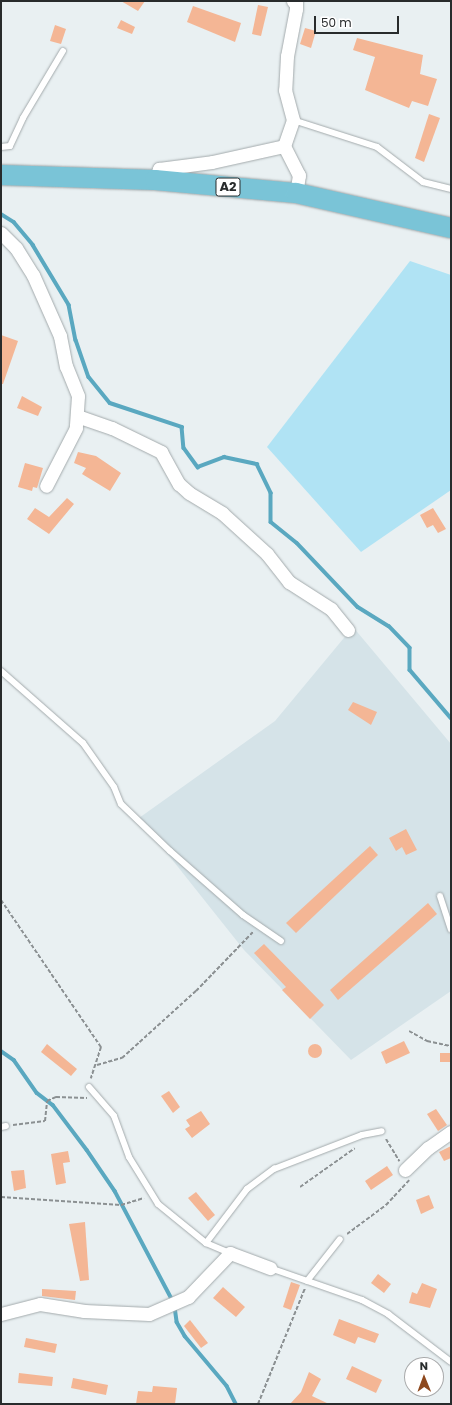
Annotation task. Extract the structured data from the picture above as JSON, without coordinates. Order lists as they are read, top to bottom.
{
  "streets": {
    "main road": ["A2"]
  },
  "scale_bar": "50 m",
  "north": "top"
}
